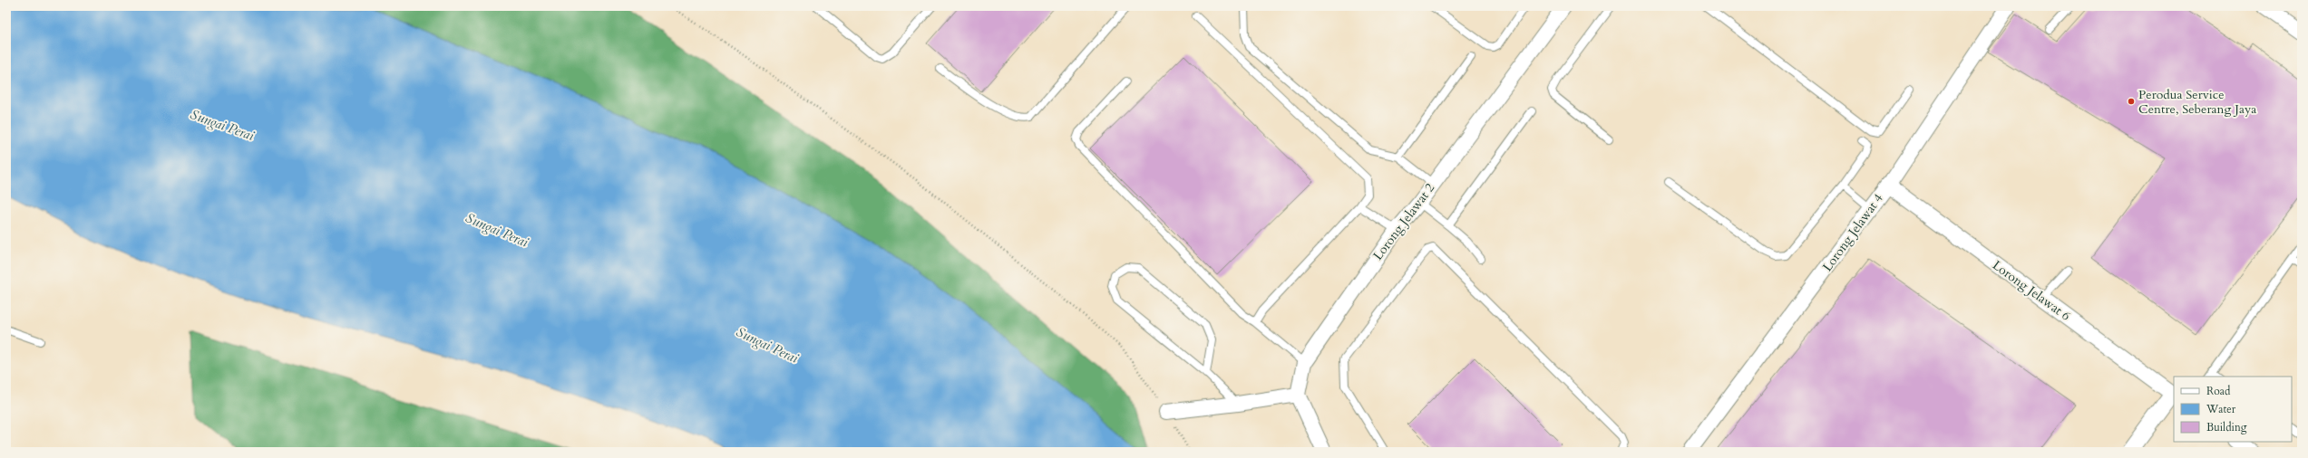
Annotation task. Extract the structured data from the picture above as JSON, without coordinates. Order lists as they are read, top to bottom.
{
  "streets": {
    "street": ["Lorong Jelawat 2", "Lorong Jelawat 4", "Lorong Jelawat 6"]
  },
  "crossings": [
    ["Lorong Jelawat 4", "Lorong Jelawat 6"]
  ],
  "water": ["Sungai Perai"],
  "places": ["Perodua Service Centre, Seberang Jaya"],
  "legend": ["Road", "Water", "Building"]
}
